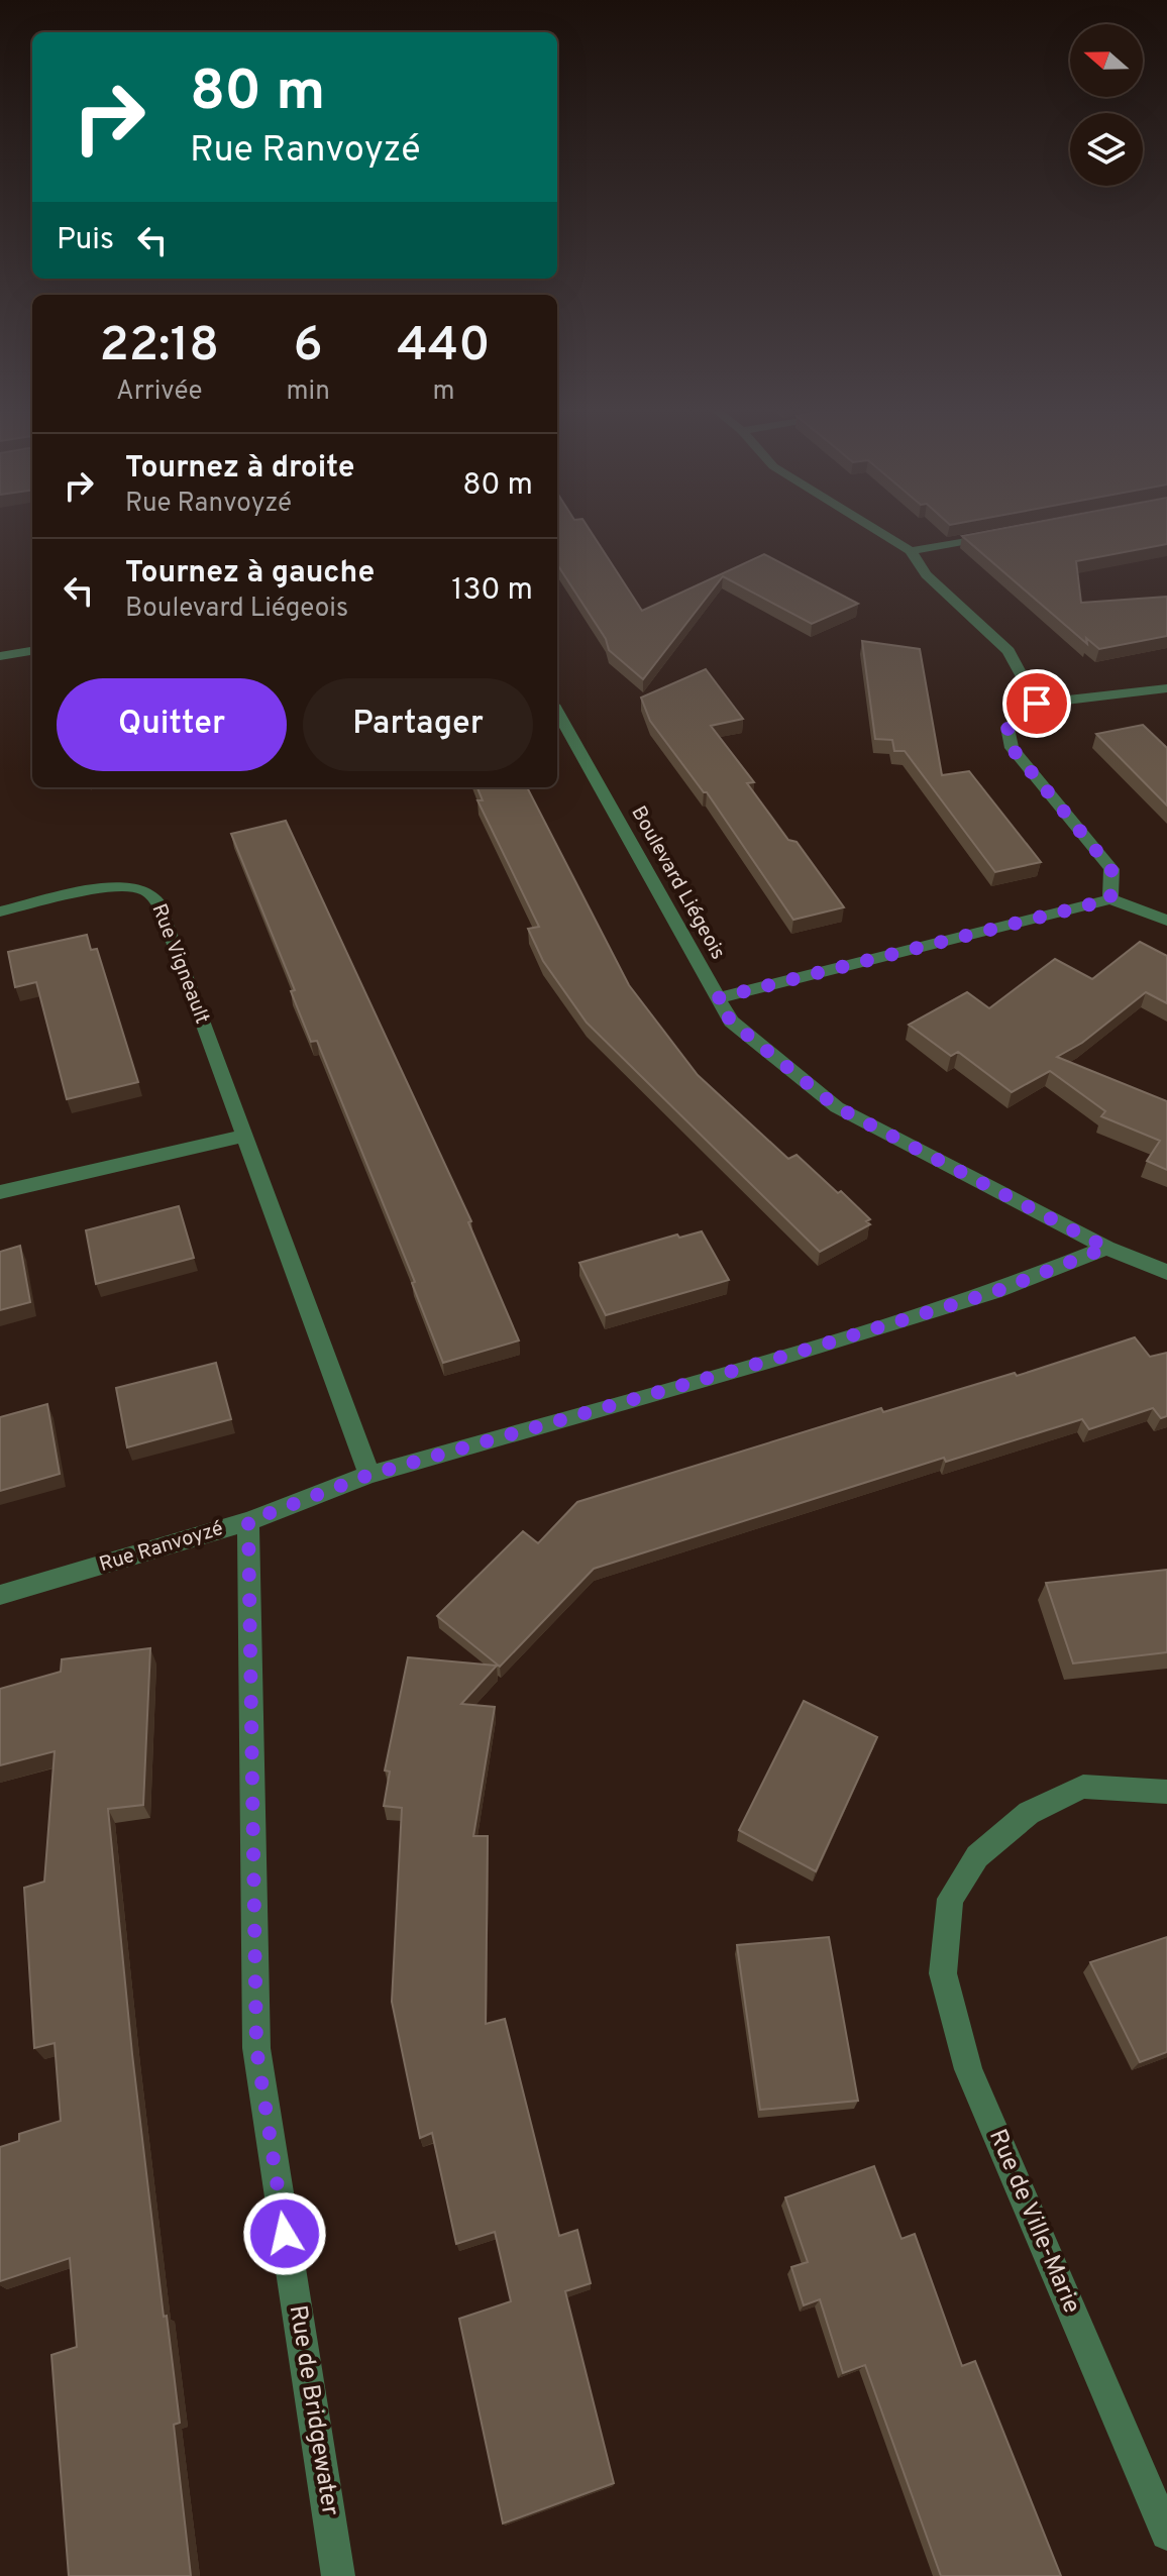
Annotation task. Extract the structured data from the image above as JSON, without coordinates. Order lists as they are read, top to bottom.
{
  "streets": {
    "street": [
      "Boulevard Liégeois",
      "Rue Vigneault",
      "Rue Ranvoyzé",
      "Rue de Ville-Marie",
      "Rue de Bridgewater"
    ]
  },
  "crossings": [
    ["Boulevard Liégeois", "Rue Ranvoyzé"],
    ["Rue Vigneault", "Rue Ranvoyzé"],
    ["Rue Ranvoyzé", "Rue de Bridgewater"]
  ],
  "north": "left",
  "page": {
    "turn": ["80 m", "Rue Ranvoyzé"],
    "then": "Puis",
    "eta": [
      "22:18",
      "Arrivée",
      "6",
      "min",
      "440",
      "m"
    ],
    "list": [
      {
        "name": "Tournez à droite",
        "note": "Rue Ranvoyzé",
        "value": "80 m"
      },
      {
        "name": "Tournez à gauche",
        "note": "Boulevard Liégeois",
        "value": "130 m"
      }
    ],
    "buttons": ["Quitter", "Partager"]
  }
}
